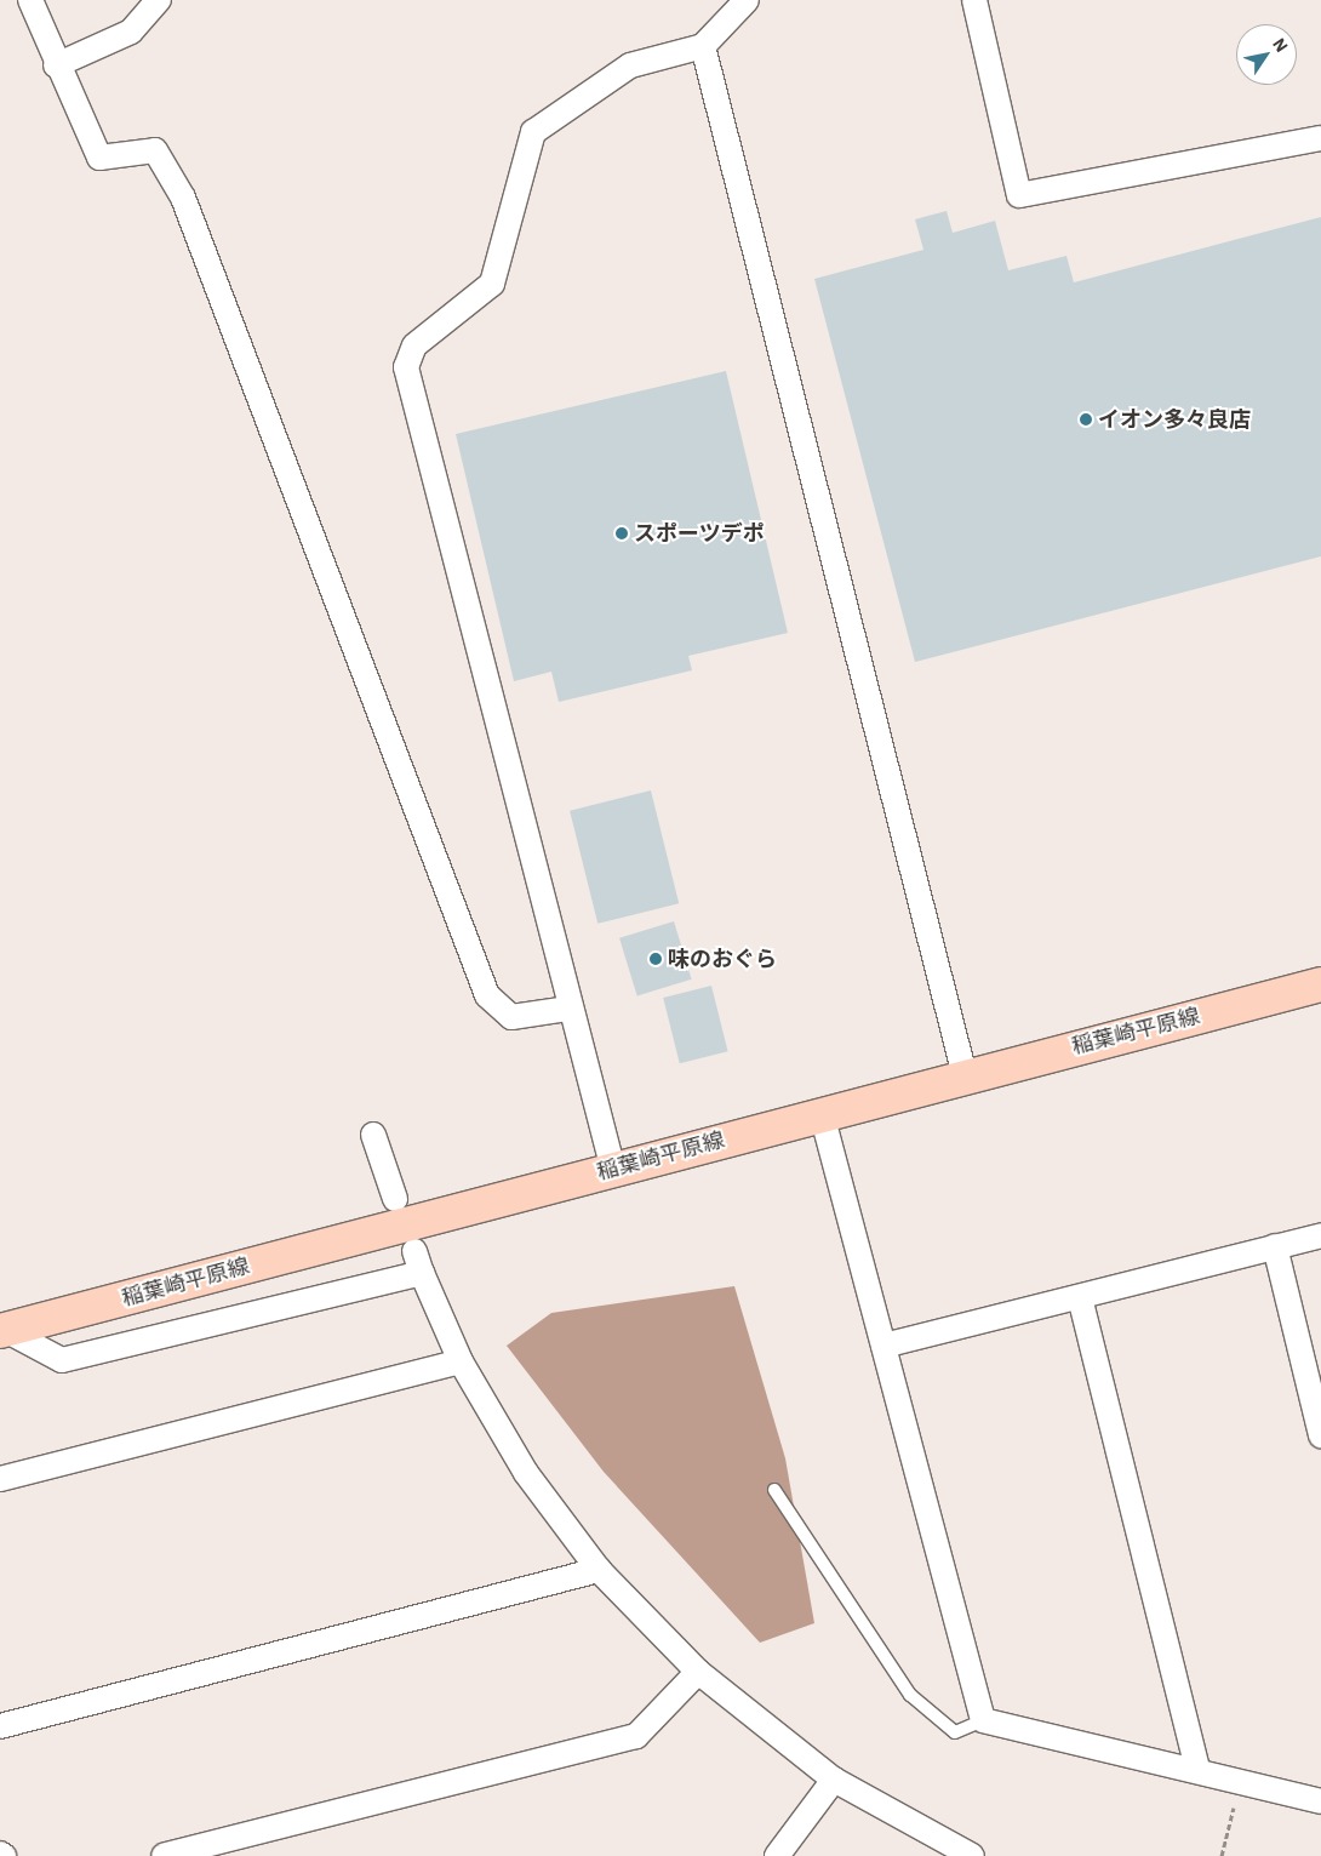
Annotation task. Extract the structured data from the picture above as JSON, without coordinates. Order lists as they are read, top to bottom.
{
  "streets": {
    "main road": ["稲葉崎平原線"]
  },
  "places": ["イオン多々良店", "スポーツデポ", "味のおぐら"],
  "north": "top right"
}
